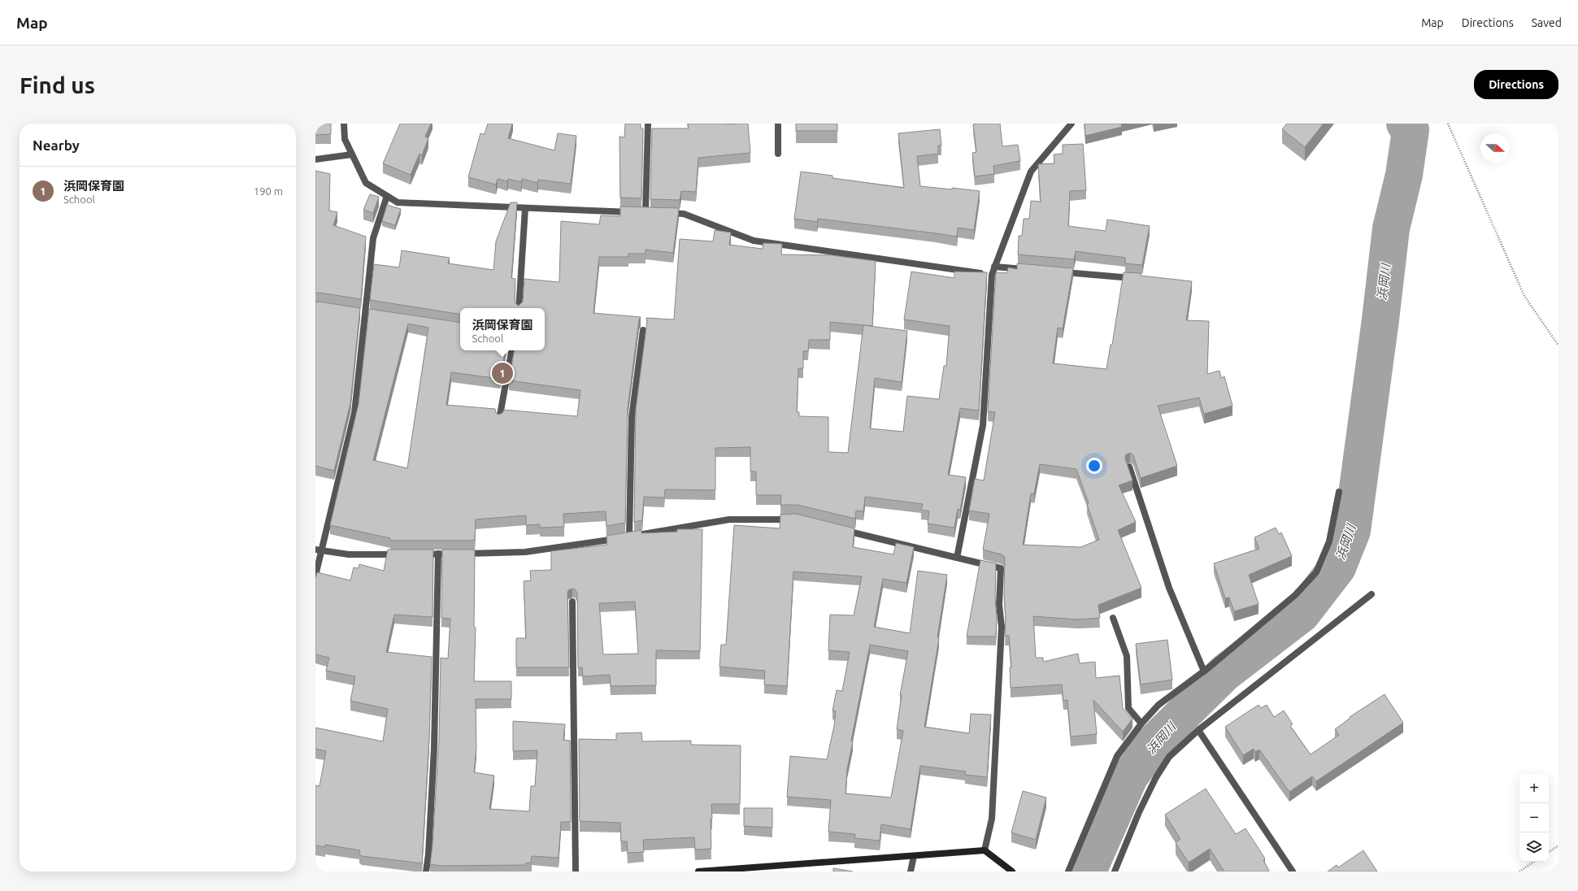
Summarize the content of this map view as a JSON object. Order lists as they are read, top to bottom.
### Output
{
  "water": ["浜岡川"],
  "north": "right",
  "page": {
    "header": "Map",
    "nav": ["Map", "Directions", "Saved"],
    "buttons": "Directions",
    "title": "Find us",
    "heading": "Nearby",
    "list": [
      {
        "mark": "1",
        "name": "浜岡保育園",
        "note": "School",
        "value": "190 m"
      }
    ],
    "popup": ["浜岡保育園", "School"],
    "pins": "1",
    "map_buttons": ["+", "−"]
  }
}
